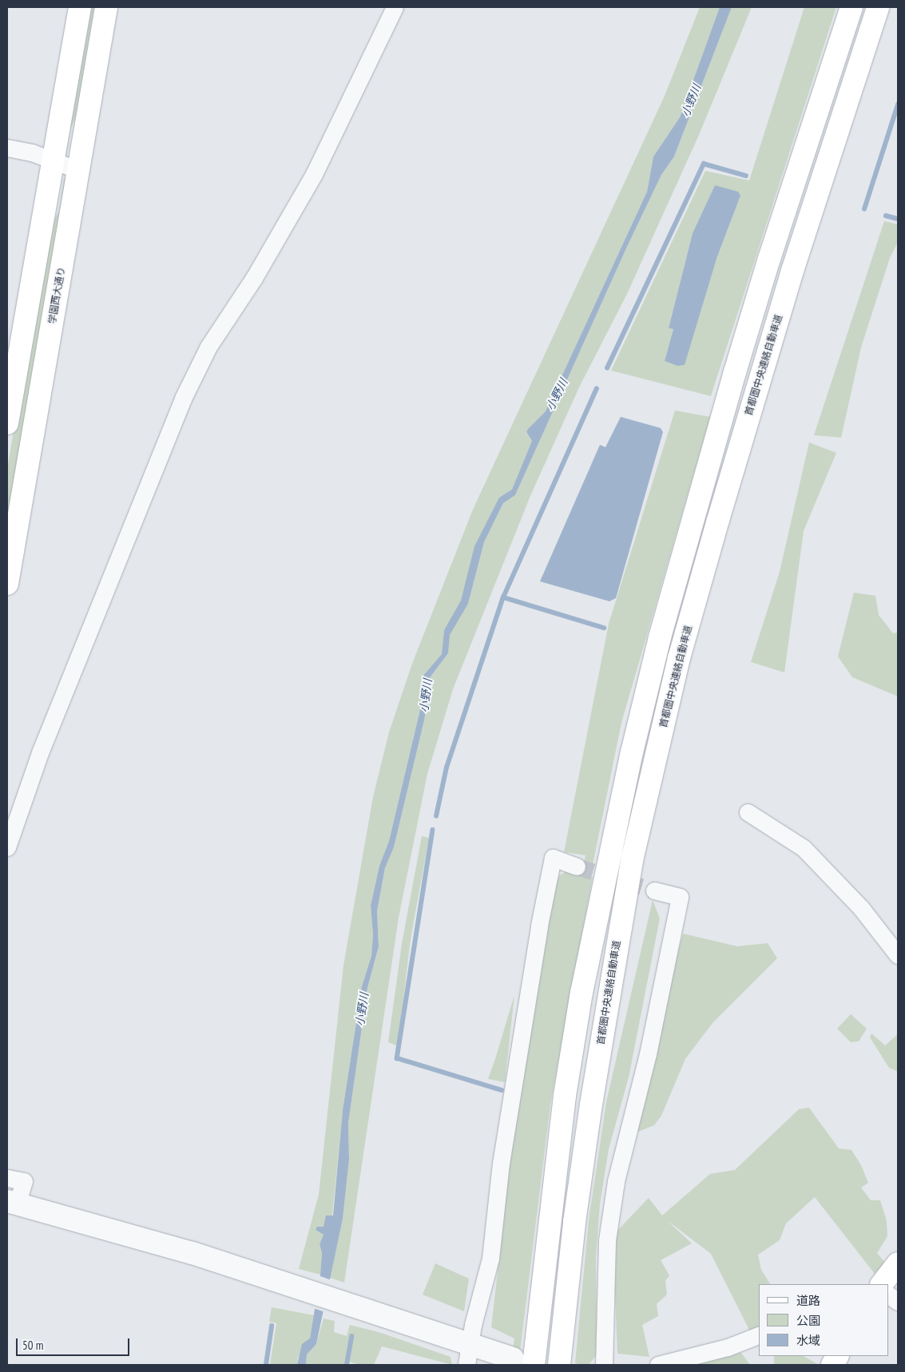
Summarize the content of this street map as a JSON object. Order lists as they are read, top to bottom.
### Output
{
  "streets": {
    "main road": ["学園西大通り", "首都圏中央連絡自動車道"]
  },
  "water": ["小野川"],
  "legend": ["道路", "公園", "水域"],
  "scale_bar": "50 m"
}
